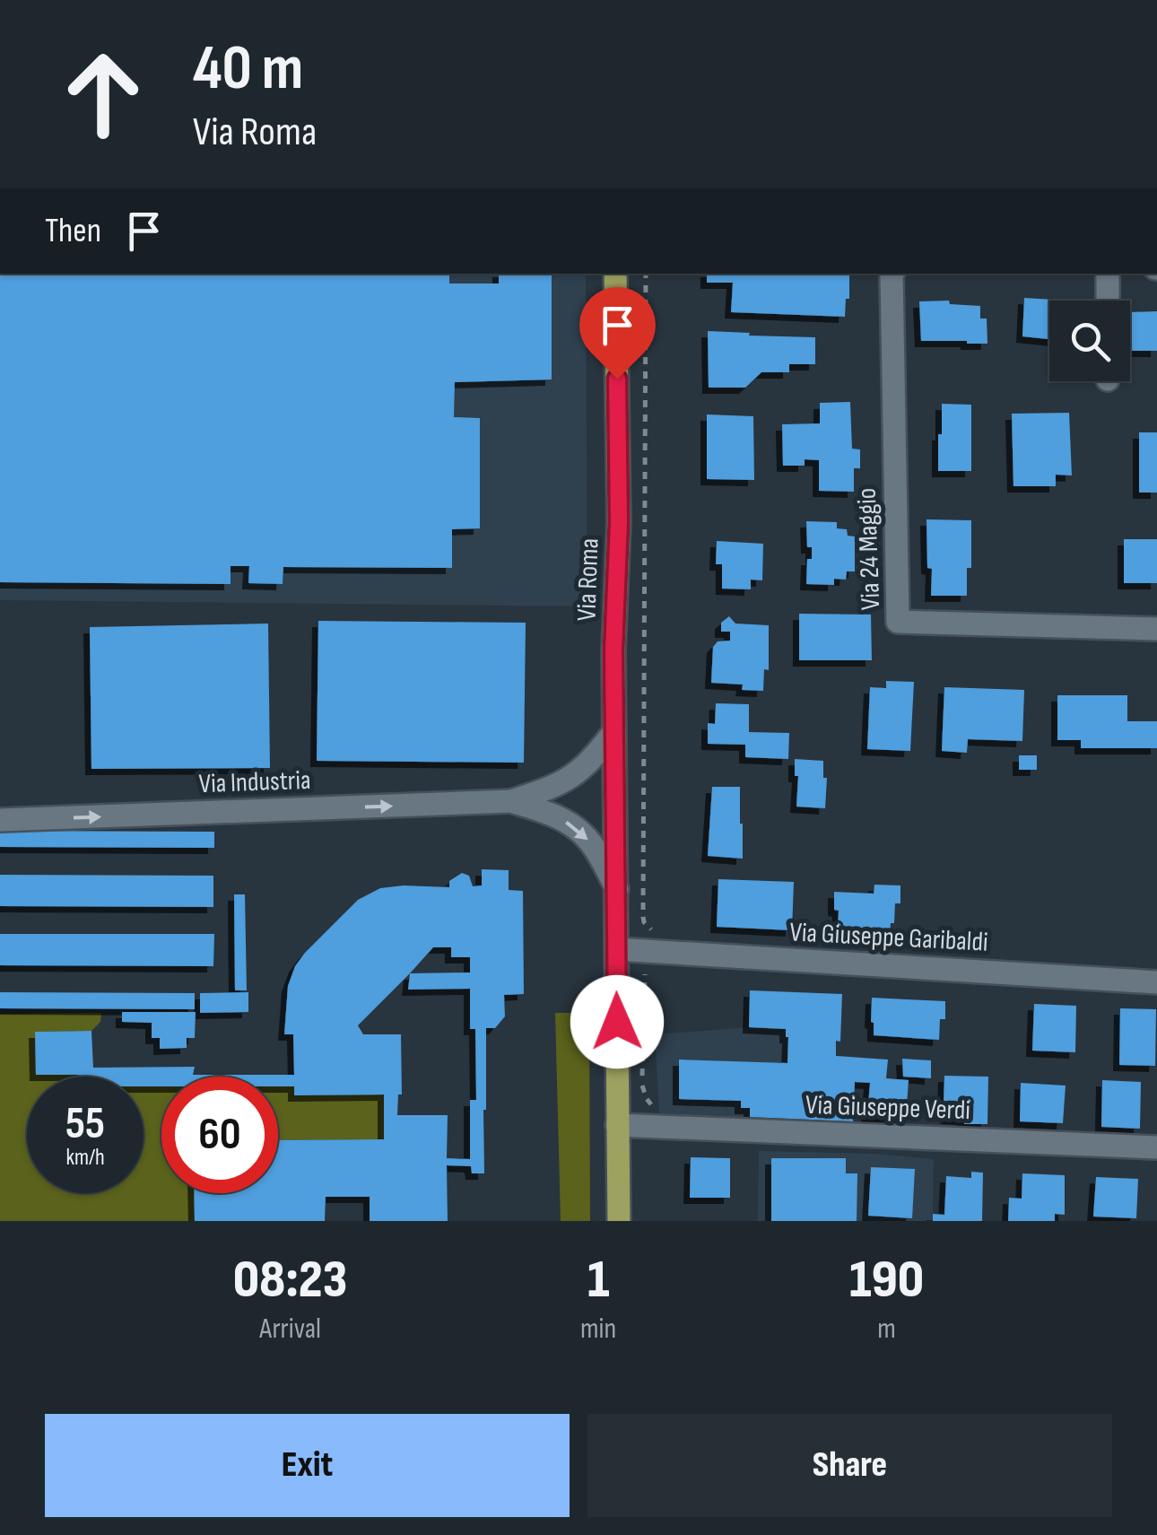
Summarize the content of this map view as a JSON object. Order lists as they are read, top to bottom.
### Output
{
  "streets": {
    "main road": ["Via Roma"],
    "street": [
      "Via 24 Maggio",
      "Via Industria",
      "Via Giuseppe Garibaldi",
      "Via Giuseppe Verdi"
    ]
  },
  "crossings": [
    ["Via Roma", "Via Industria"],
    ["Via Roma", "Via Giuseppe Garibaldi"],
    ["Via Roma", "Via Giuseppe Verdi"]
  ],
  "one_way": ["Via Industria"],
  "page": {
    "turn": ["40 m", "Via Roma"],
    "then": "Then",
    "speed": "55 km/h",
    "limit": "60",
    "eta": [
      "08:23",
      "Arrival",
      "1",
      "min",
      "190",
      "m"
    ],
    "buttons": ["Exit", "Share"]
  }
}
